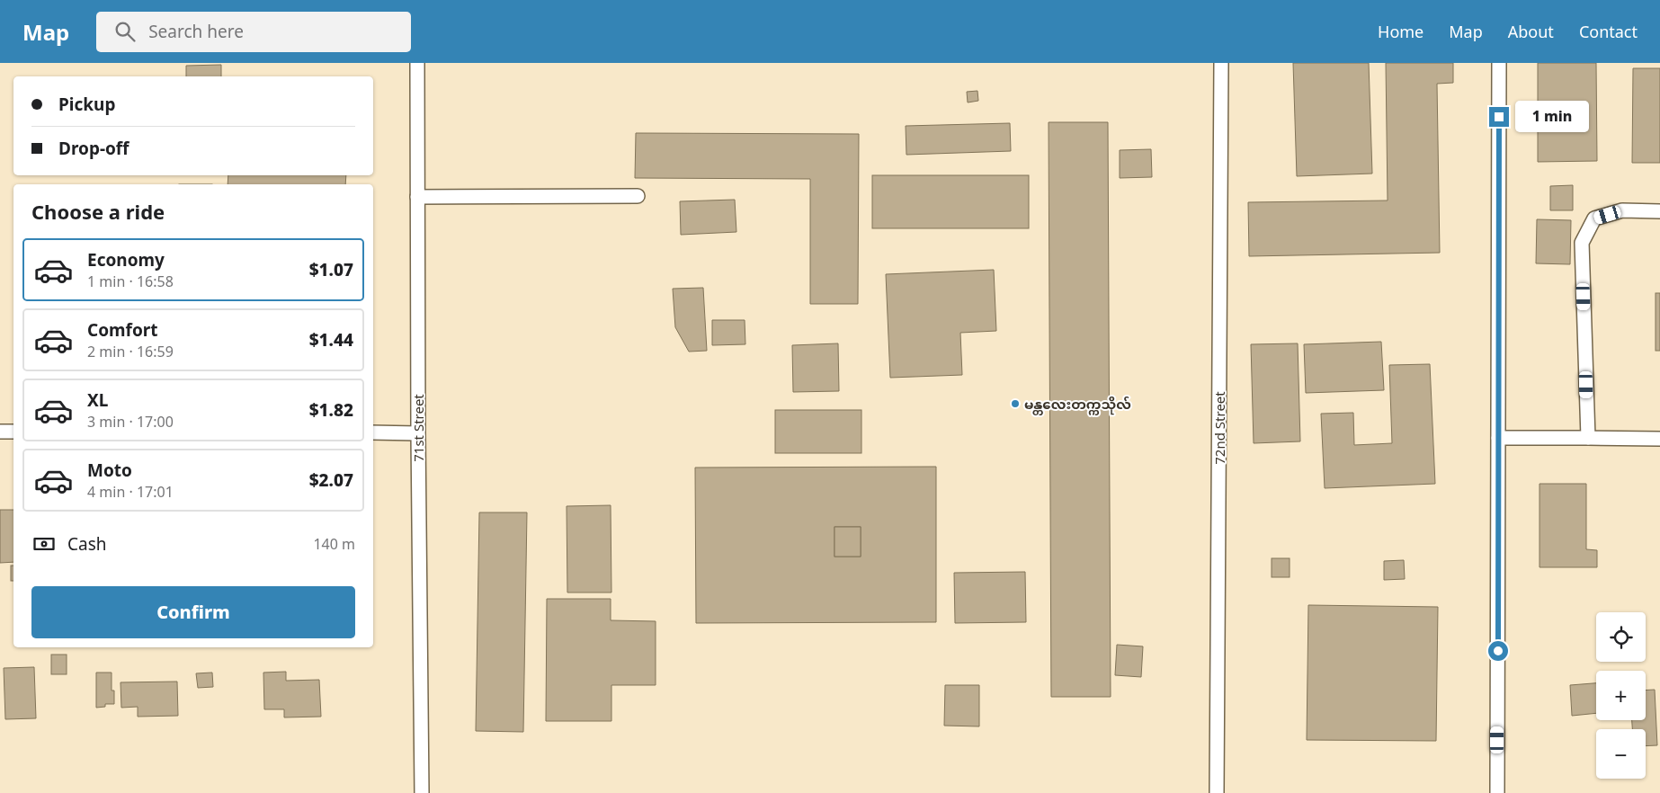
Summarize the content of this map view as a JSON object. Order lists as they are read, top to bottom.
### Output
{
  "streets": {
    "lane": ["71st Street", "72nd Street"]
  },
  "places": ["မန္တလေးတက္ကသိုလ်"],
  "page": {
    "header": "Map",
    "search": "Search here",
    "nav": [
      "Home",
      "Map",
      "About",
      "Contact"
    ],
    "banner": ["Pickup", "Drop-off"],
    "bubble": "1 min",
    "heading": "Choose a ride",
    "list": [
      {
        "name": "Economy",
        "note": "1 min · 16:58",
        "value": "$1.07"
      },
      {
        "name": "Comfort",
        "note": "2 min · 16:59",
        "value": "$1.44"
      },
      {
        "name": "XL",
        "note": "3 min · 17:00",
        "value": "$1.82"
      },
      {
        "name": "Moto",
        "note": "4 min · 17:01",
        "value": "$2.07"
      }
    ],
    "pay": ["Cash", "140 m"],
    "buttons": "Confirm",
    "map_buttons": ["+", "−"]
  }
}
